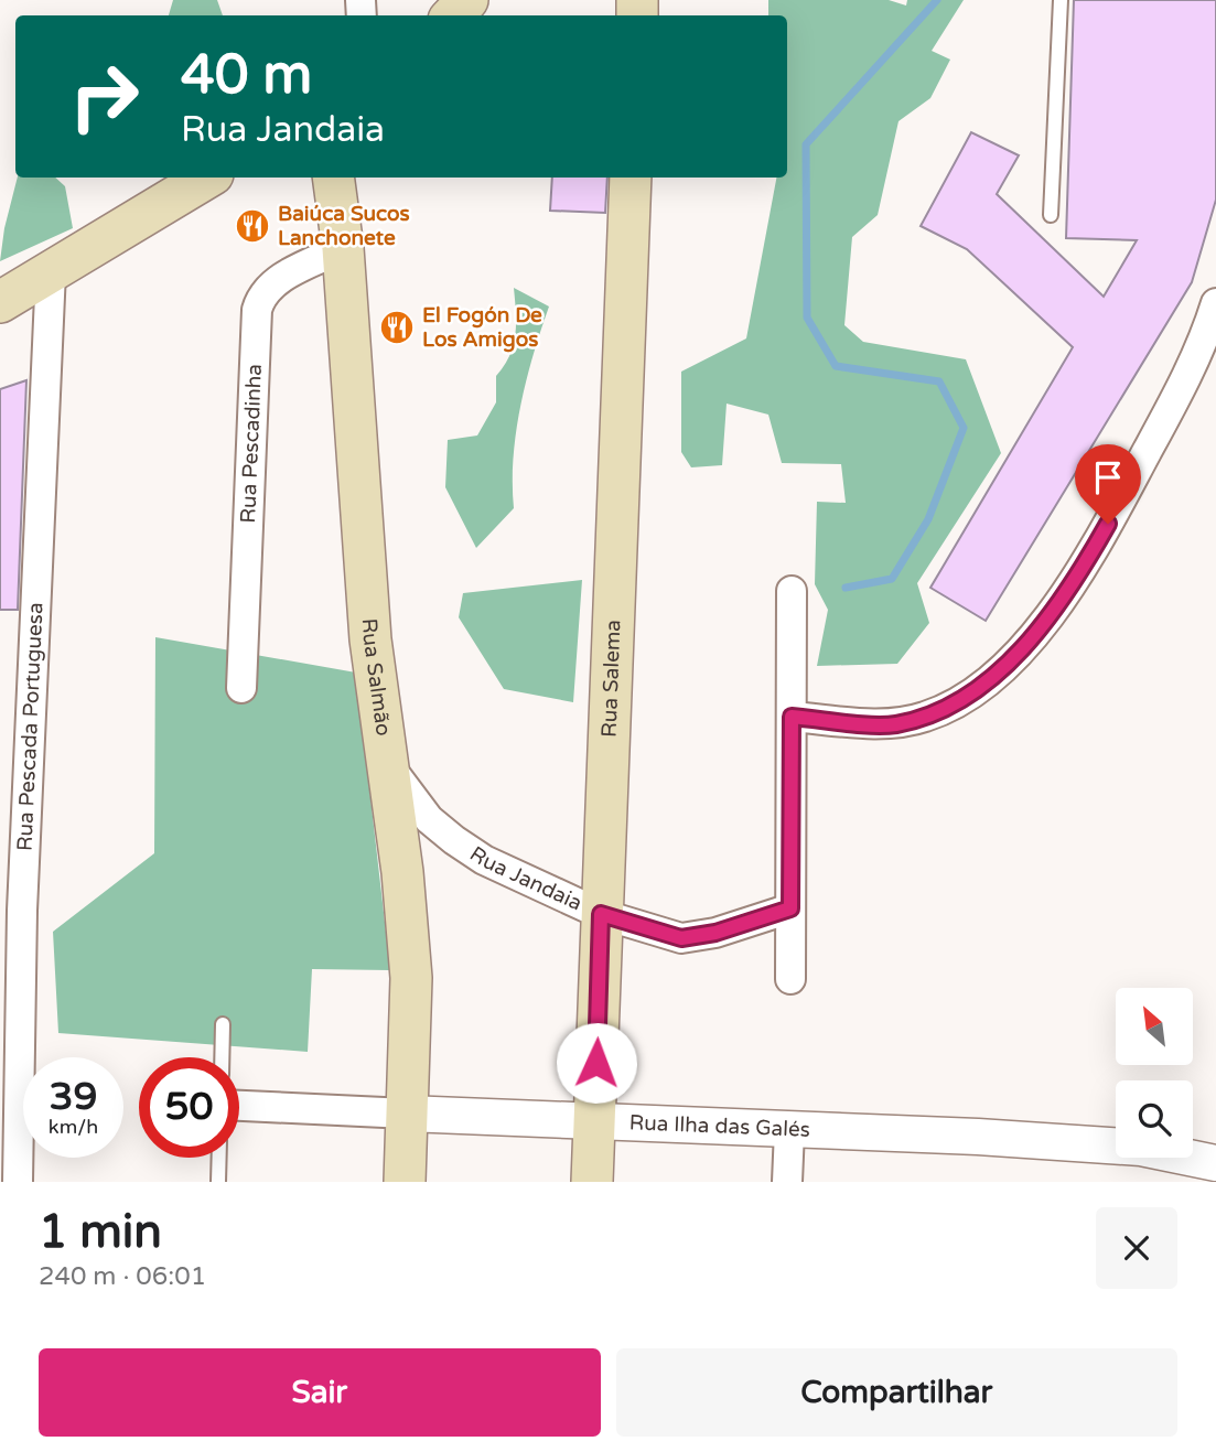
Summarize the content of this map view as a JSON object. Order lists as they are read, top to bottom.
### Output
{
  "streets": {
    "main road": ["Rua Salmão", "Rua Salema"],
    "street": [
      "Rua Pescadinha",
      "Rua Pescada Portuguesa",
      "Rua Jandaia",
      "Rua Ilha das Galés"
    ]
  },
  "crossings": [
    ["Rua Pescadinha", "Rua Salmão"],
    ["Rua Salmão", "Rua Jandaia"],
    ["Rua Salmão", "Rua Ilha das Galés"],
    ["Rua Salema", "Rua Jandaia"],
    ["Rua Salema", "Rua Ilha das Galés"]
  ],
  "places": {
    "restaurant": ["Baiúca Sucos Lanchonete", "El Fogón De Los Amigos"]
  },
  "north": "top left",
  "page": {
    "turn": ["40 m", "Rua Jandaia"],
    "speed": "39 km/h",
    "limit": "50",
    "heading": ["1 min", "240 m · 06:01"],
    "buttons": ["Sair", "Compartilhar"]
  }
}
